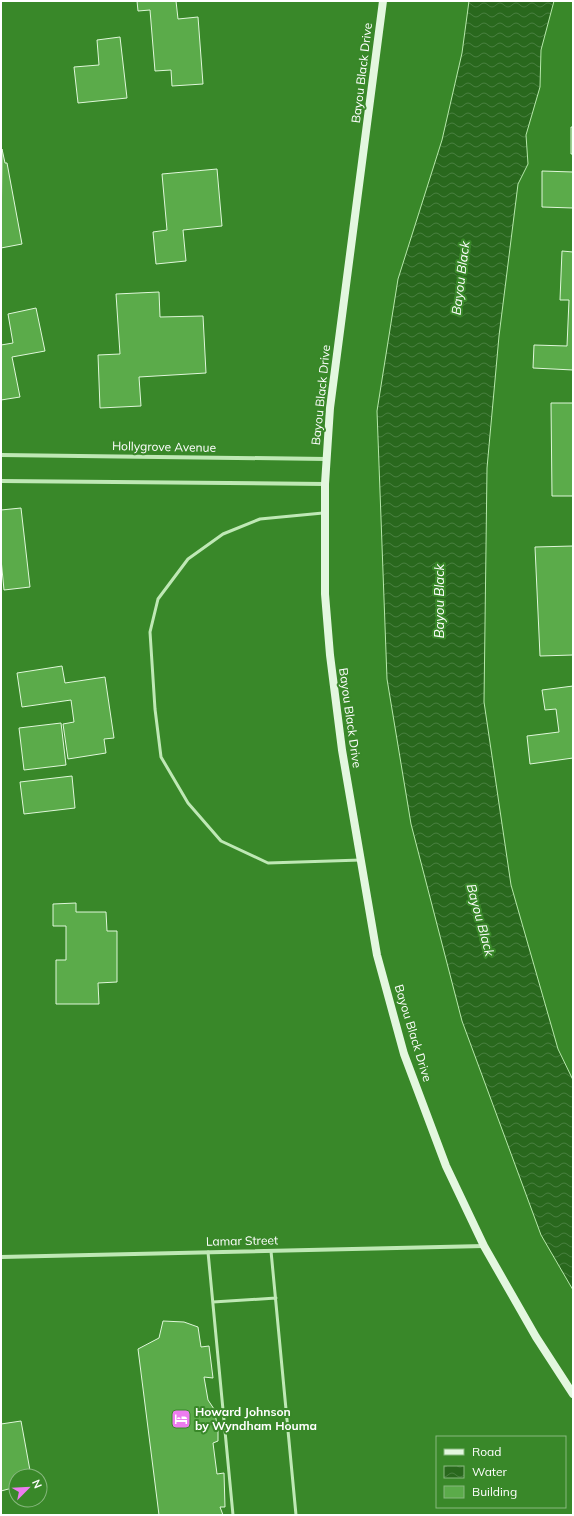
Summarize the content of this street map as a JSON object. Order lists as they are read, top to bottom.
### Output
{
  "streets": {
    "main road": ["Bayou Black Drive"],
    "street": ["Hollygrove Avenue", "Lamar Street"]
  },
  "crossings": [
    ["Bayou Black Drive", "Hollygrove Avenue"],
    ["Bayou Black Drive", "Lamar Street"]
  ],
  "water": ["Bayou Black"],
  "places": {
    "hotel": ["Howard Johnson by Wyndham Houma"]
  },
  "legend": ["Road", "Water", "Building"],
  "north": "top right"
}
